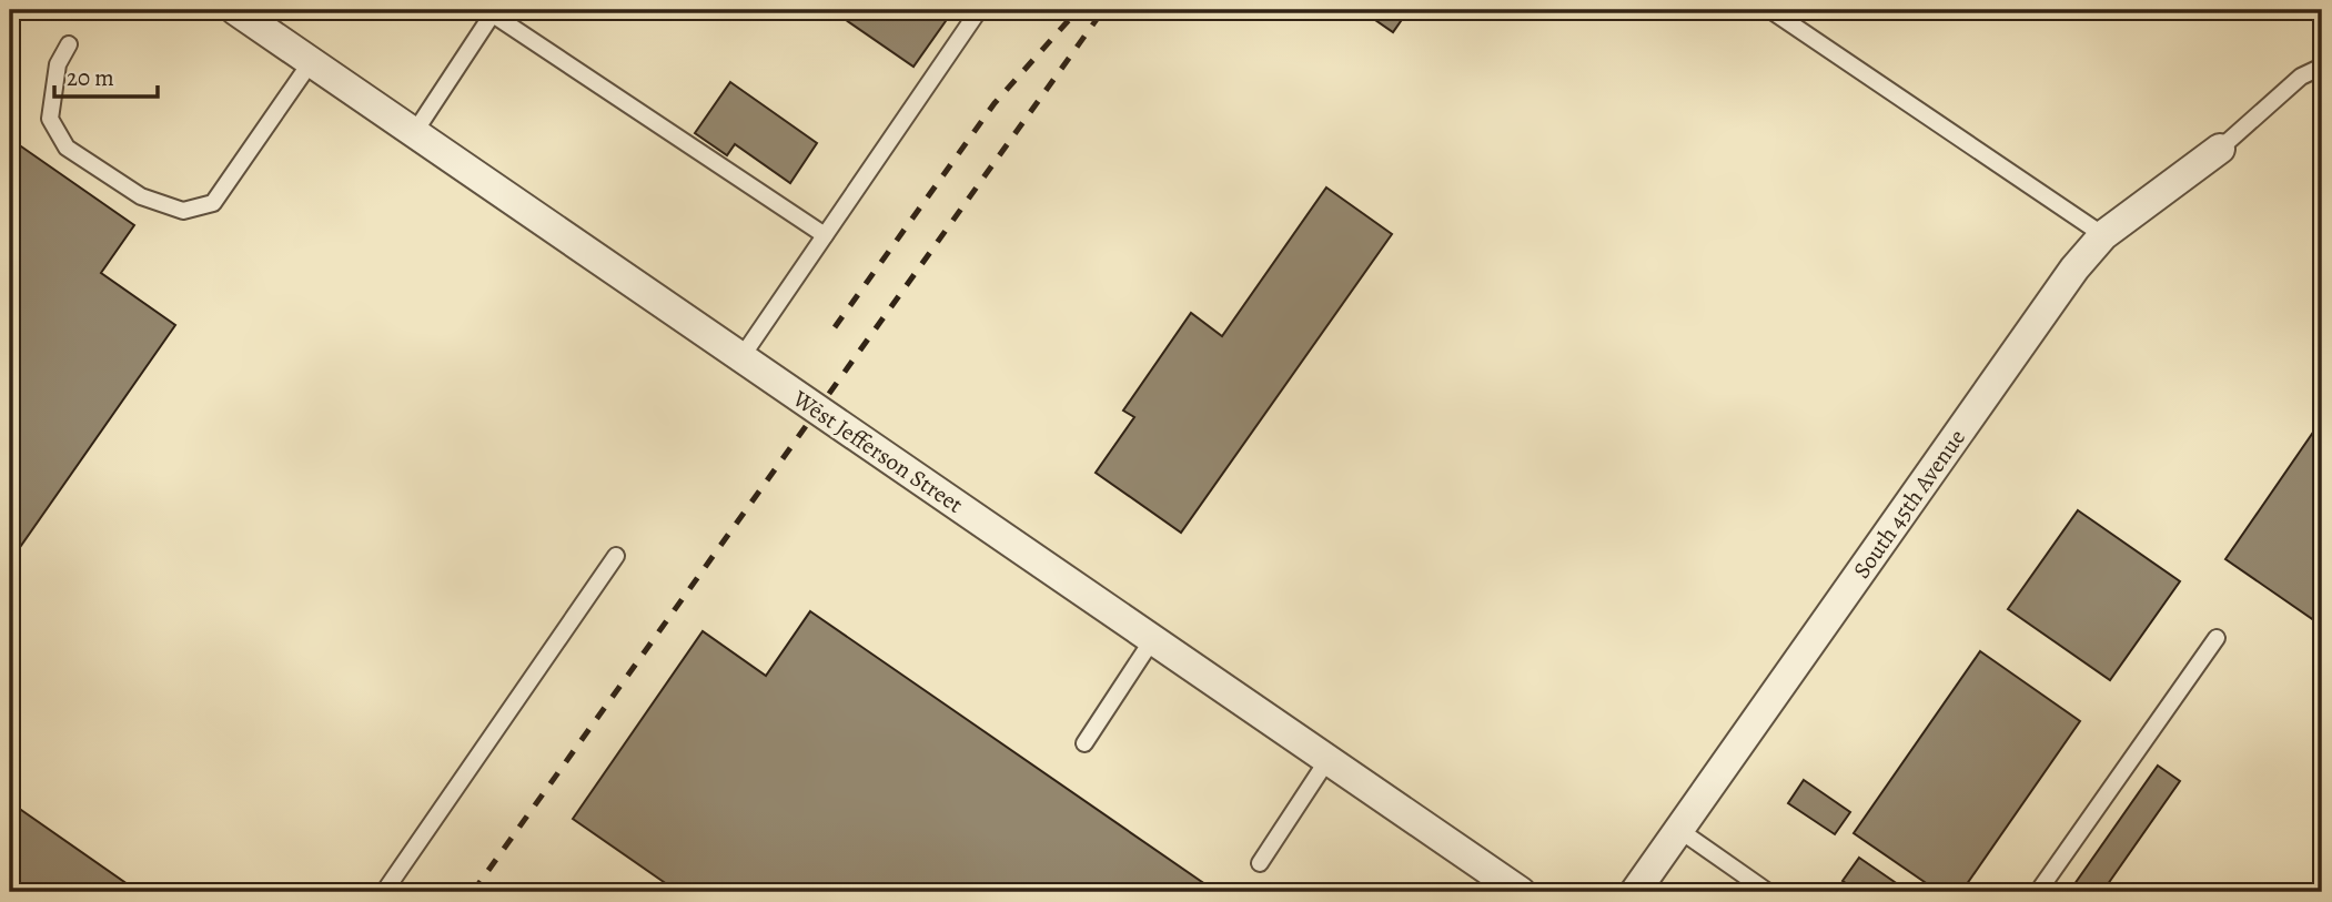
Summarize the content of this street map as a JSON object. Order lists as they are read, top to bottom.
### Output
{
  "streets": {
    "street": ["West Jefferson Street", "South 45th Avenue"]
  },
  "scale_bar": "20 m"
}
